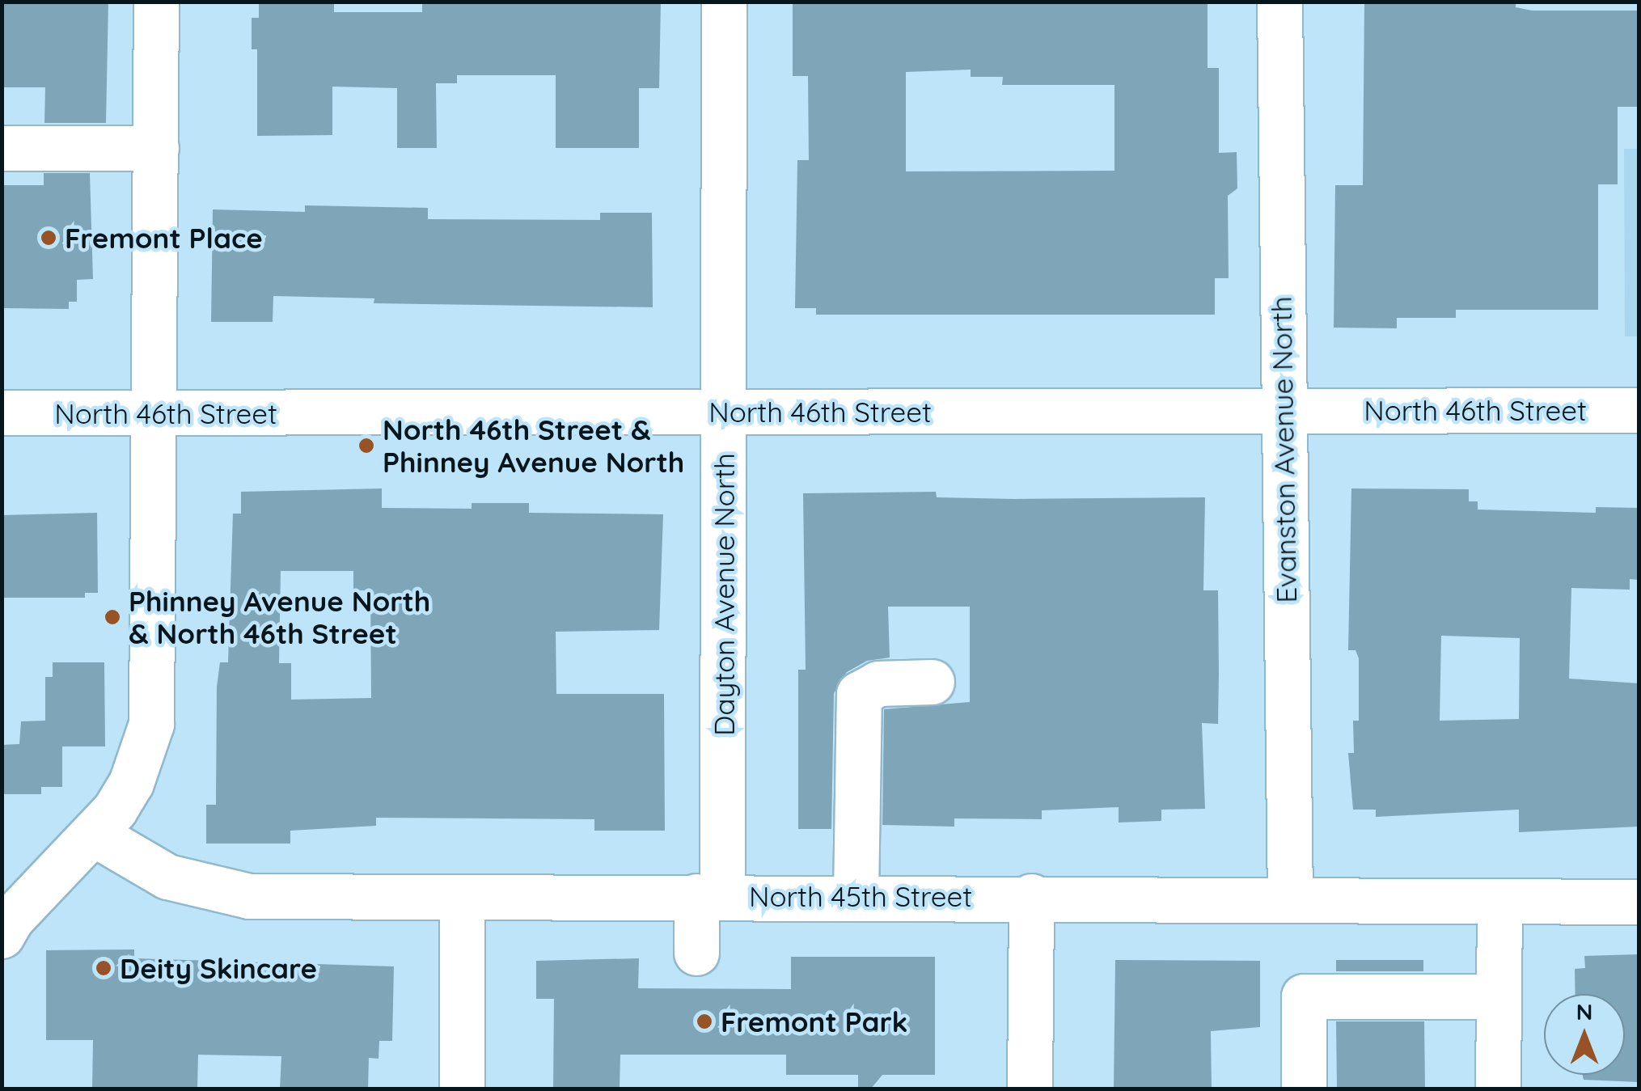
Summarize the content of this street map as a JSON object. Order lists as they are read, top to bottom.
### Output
{
  "streets": {
    "street": [
      "North 46th Street",
      "Evanston Avenue North",
      "Dayton Avenue North",
      "North 45th Street"
    ]
  },
  "crossings": [
    ["North 46th Street", "Evanston Avenue North"],
    ["North 46th Street", "Dayton Avenue North"],
    ["Evanston Avenue North", "North 45th Street"],
    ["Dayton Avenue North", "North 45th Street"]
  ],
  "places": [
    "Fremont Place",
    "North 46th Street & Phinney Avenue North",
    "Phinney Avenue North & North 46th Street",
    "Deity Skincare",
    "Fremont Park"
  ],
  "north": "top"
}
